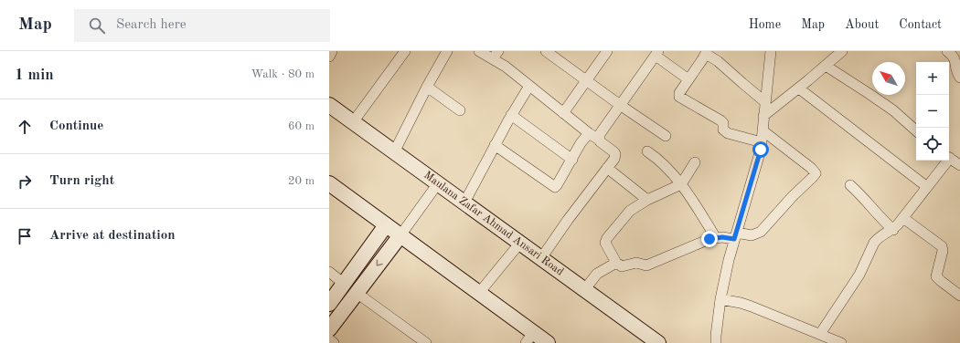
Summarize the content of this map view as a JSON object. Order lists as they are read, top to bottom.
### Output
{
  "streets": {
    "street": ["Maulana Zafar Ahmad Ansari Road"]
  },
  "north": "top left",
  "page": {
    "header": "Map",
    "search": "Search here",
    "nav": [
      "Home",
      "Map",
      "About",
      "Contact"
    ],
    "heading": ["1 min", "Walk · 80 m"],
    "map_buttons": ["+", "−"],
    "list": [
      ["Continue", "60 m"],
      ["Turn right", "20 m"],
      "Arrive at destination"
    ]
  }
}
